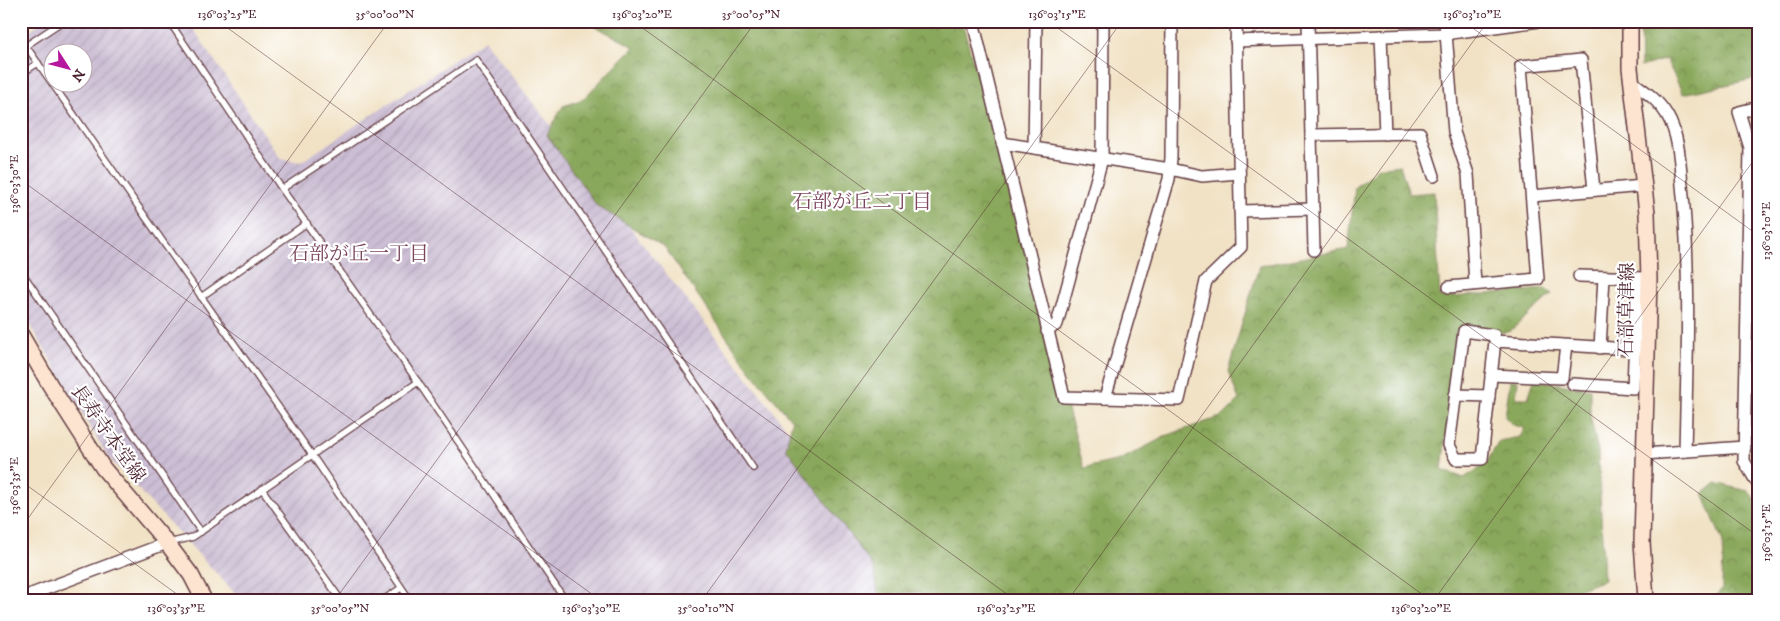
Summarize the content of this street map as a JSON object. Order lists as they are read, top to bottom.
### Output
{
  "streets": {
    "main road": ["石部草津線", "長寿寺本堂線"]
  },
  "districts": ["石部が丘二丁目", "石部が丘一丁目"],
  "north": "bottom right",
  "coordinates": [
    "136°03'25\"E",
    "35°00'00\"N",
    "136°03'20\"E",
    "35°00'05\"N",
    "136°03'15\"E",
    "136°03'10\"E",
    "136°03'30\"E",
    "136°03'35\"E",
    "35°00'10\"N"
  ]
}
